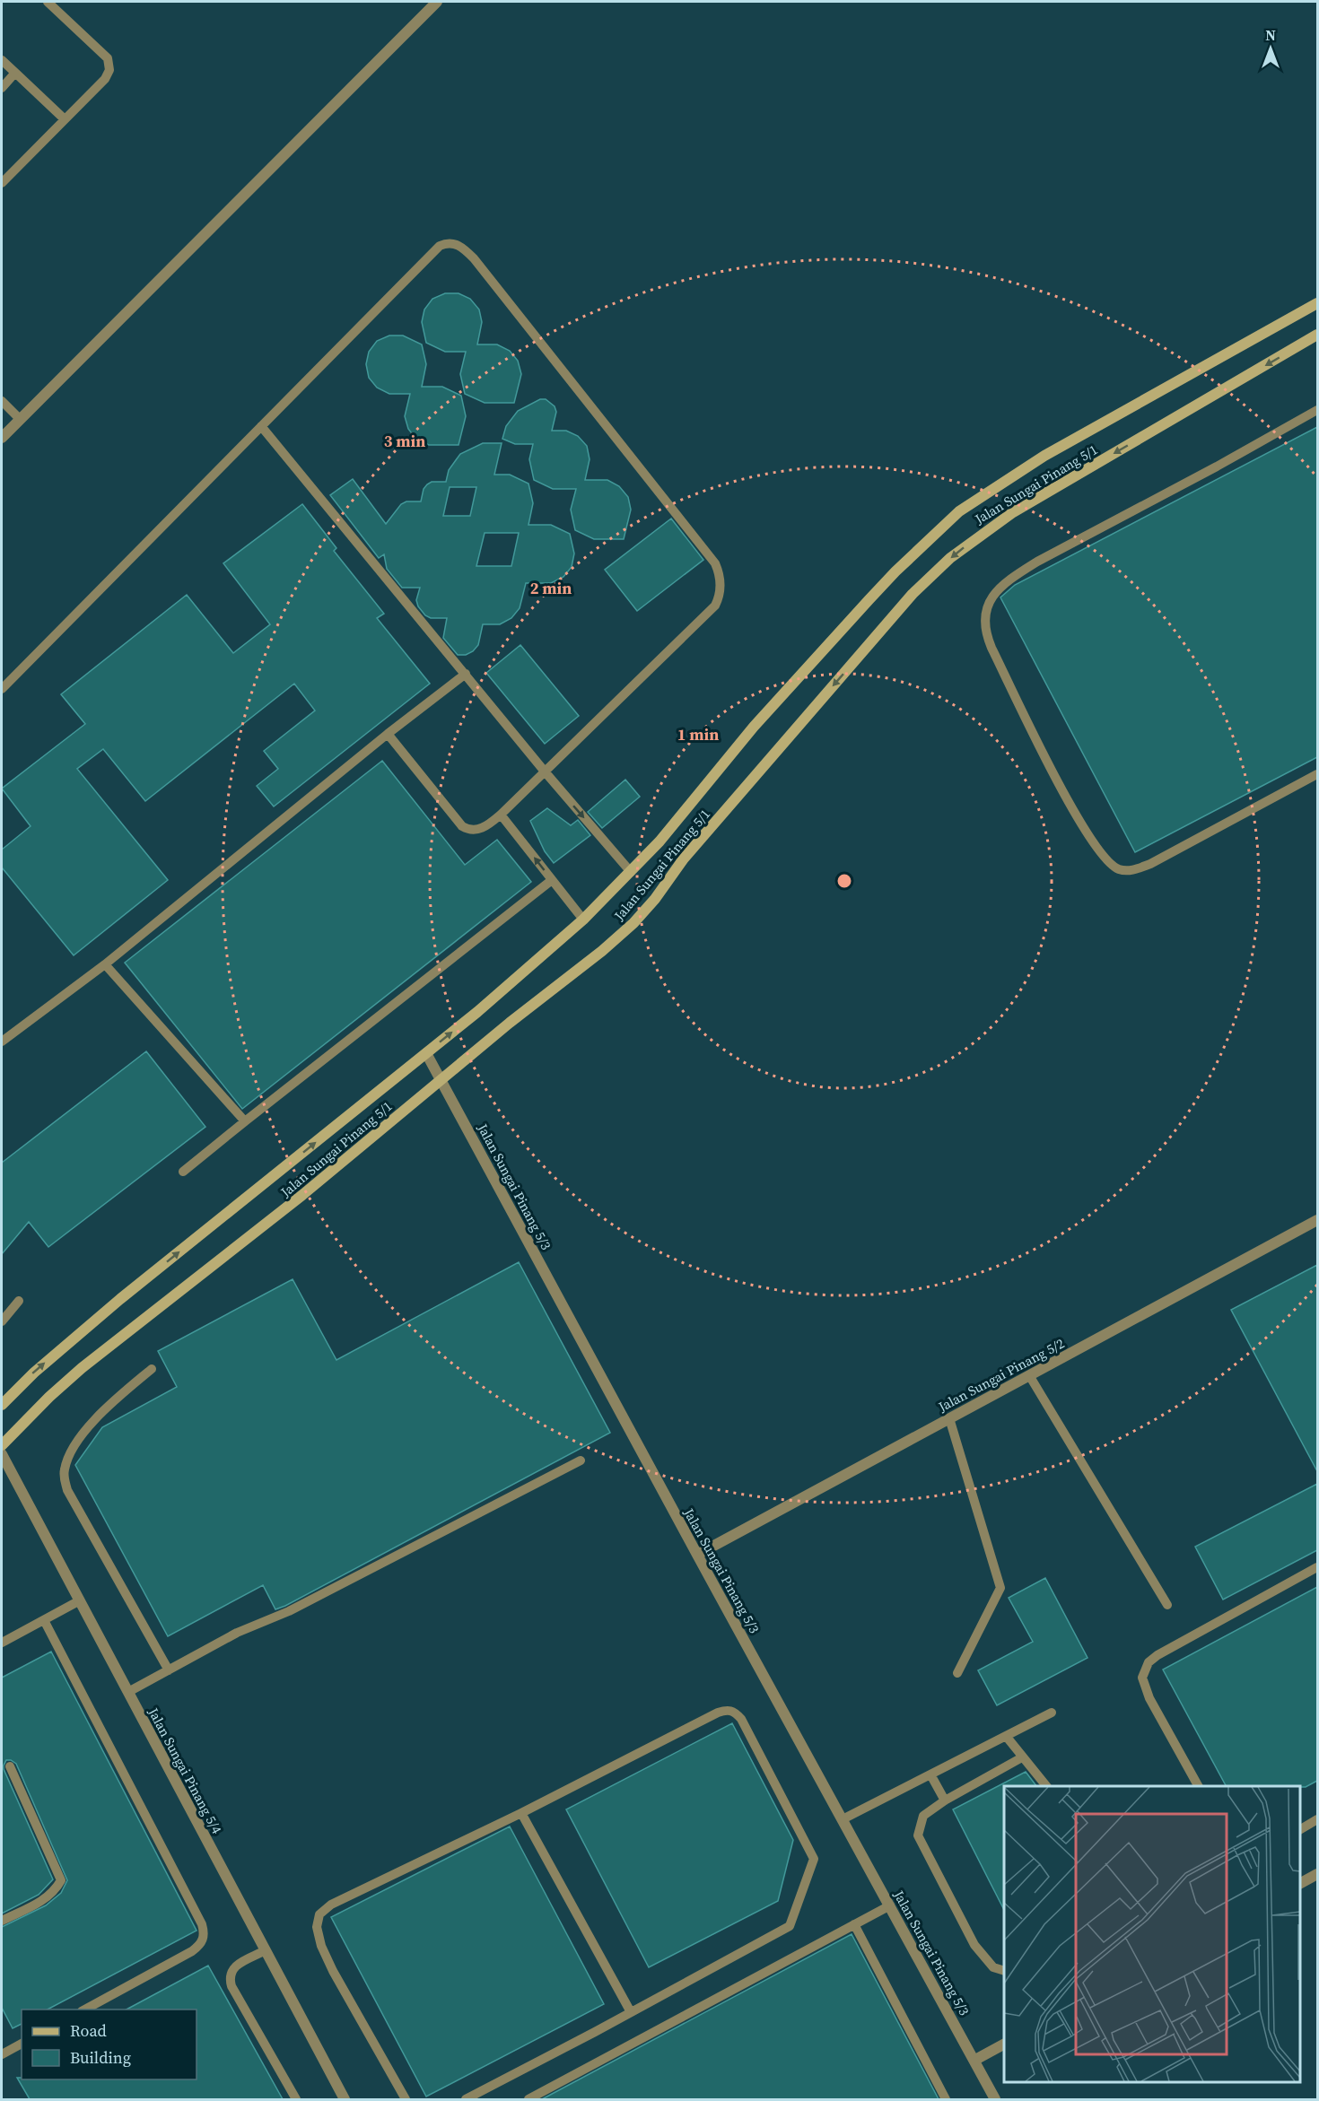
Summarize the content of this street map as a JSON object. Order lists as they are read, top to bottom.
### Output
{
  "streets": {
    "street": [
      "Jalan Sungai Pinang 5/1",
      "Jalan Sungai Pinang 5/3",
      "Jalan Sungai Pinang 5/2",
      "Jalan Sungai Pinang 5/4"
    ]
  },
  "crossings": [
    ["Jalan Sungai Pinang 5/1", "Jalan Sungai Pinang 5/3"],
    ["Jalan Sungai Pinang 5/3", "Jalan Sungai Pinang 5/2"]
  ],
  "legend": ["Road", "Building"],
  "north": "top",
  "rings": ["3 min", "2 min", "1 min"]
}
